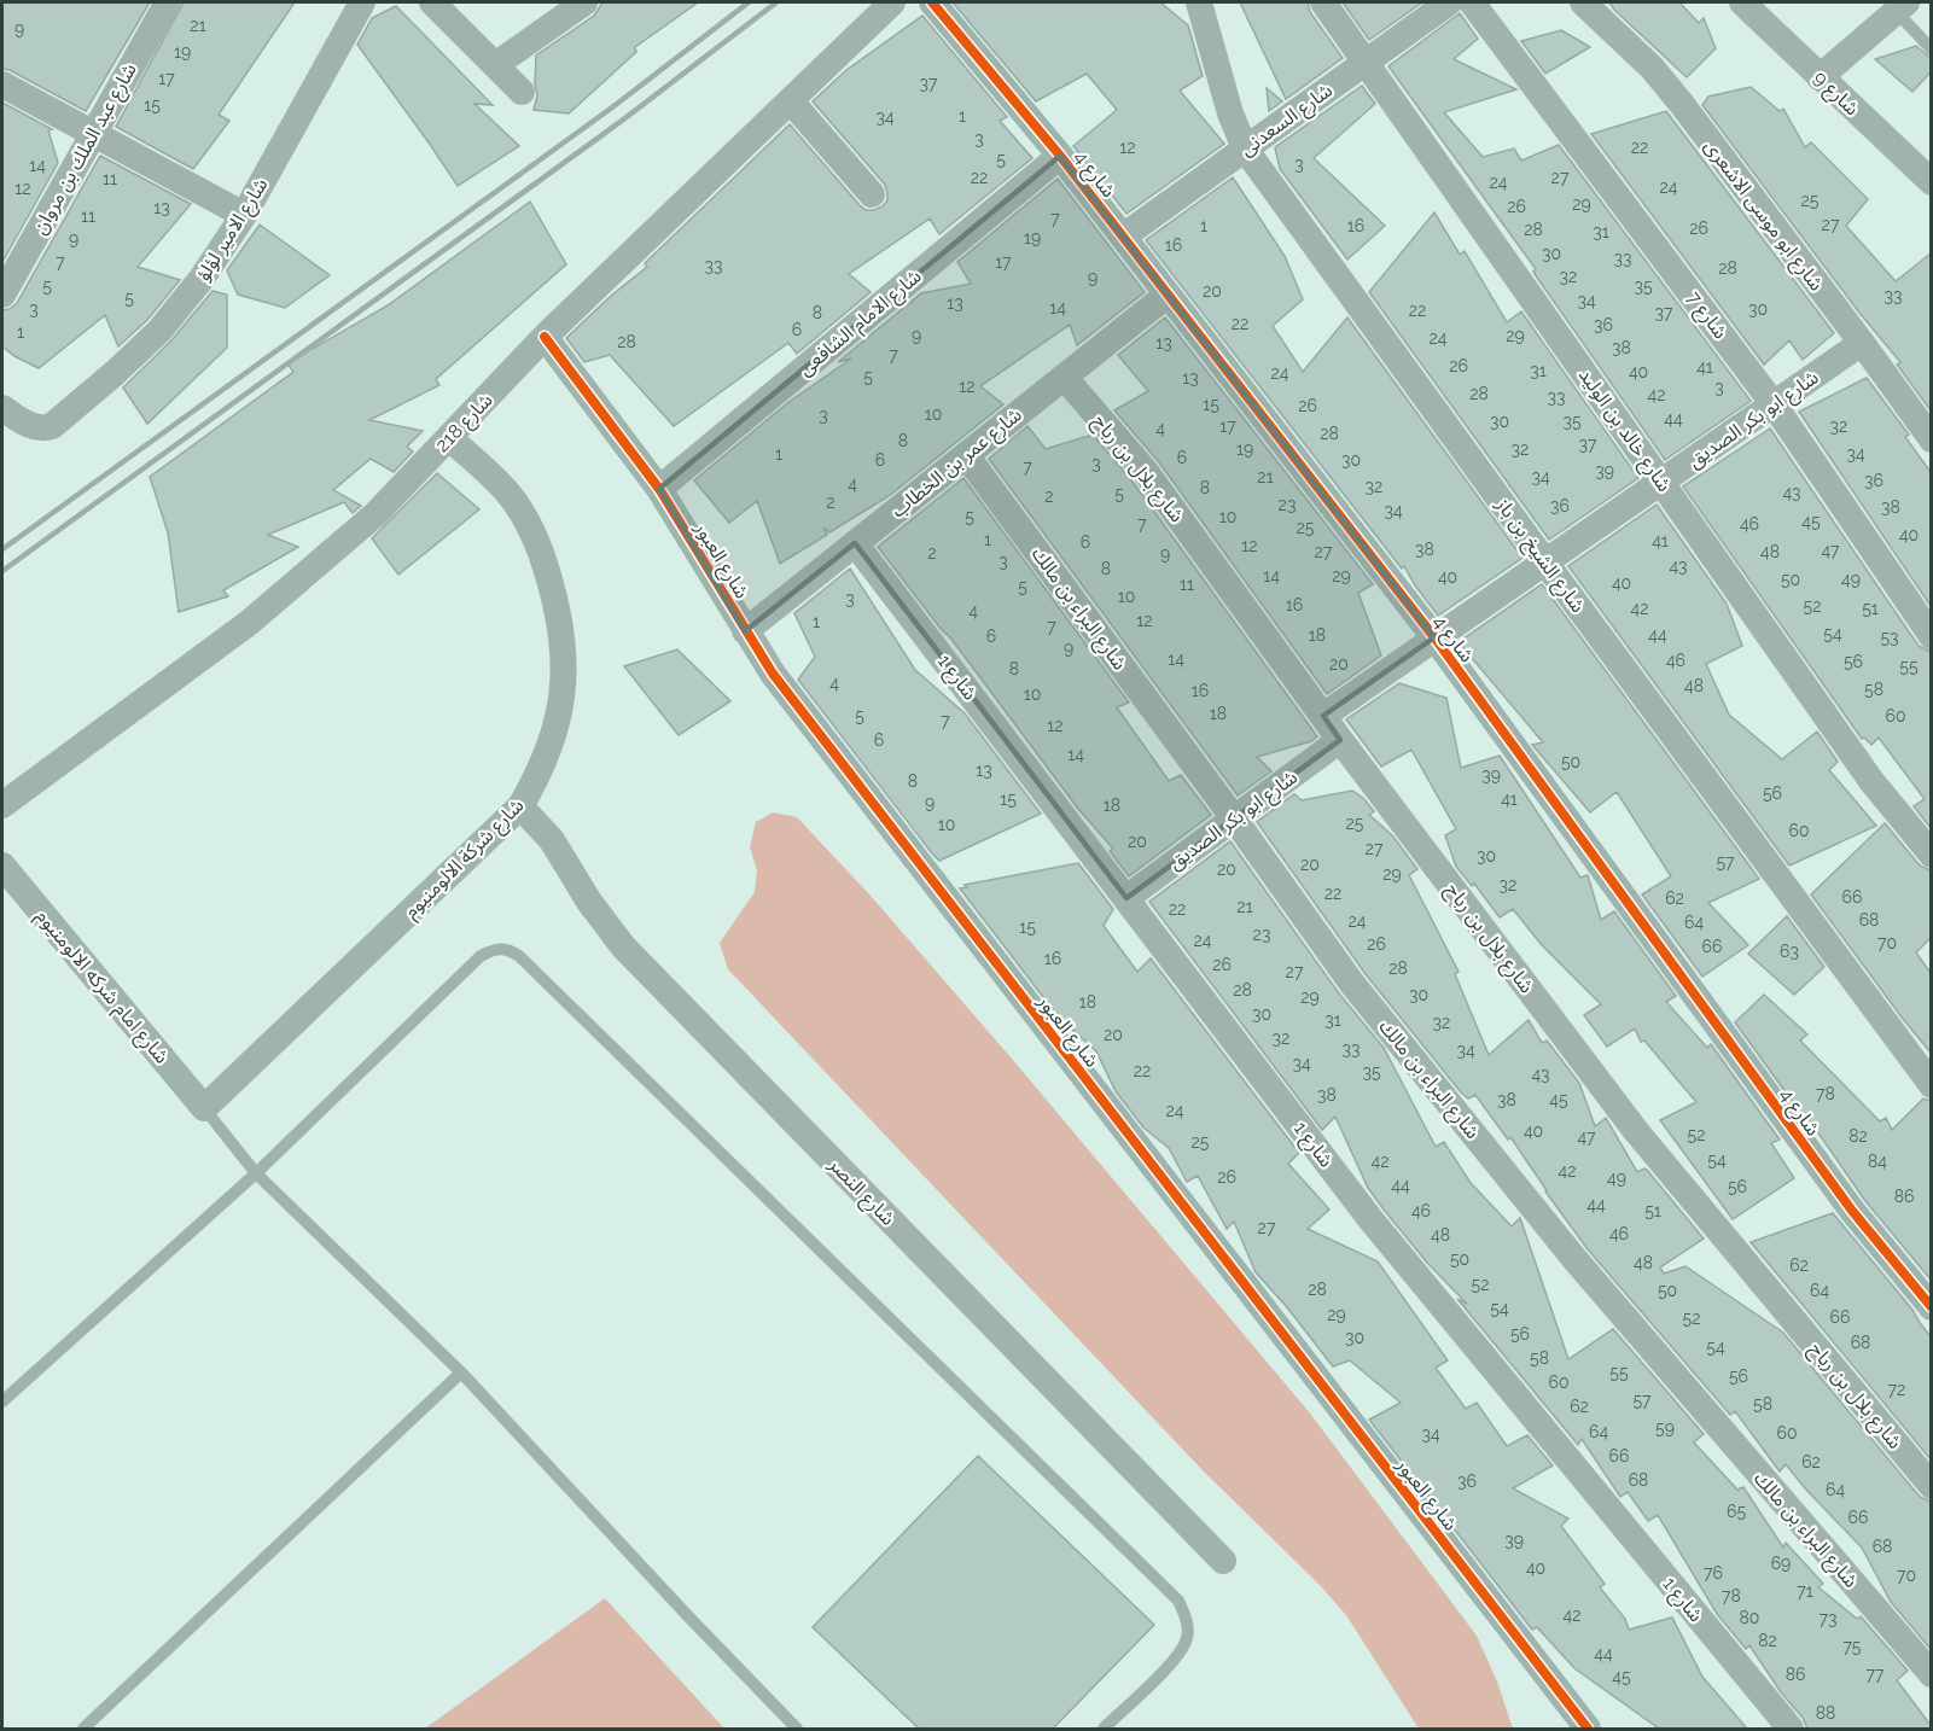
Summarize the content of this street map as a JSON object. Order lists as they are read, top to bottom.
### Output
{
  "streets": {
    "street": [
      "شارع 9",
      "شارع السعدنى",
      "شارع عبد الملك بن مروان",
      "شارع 4",
      "شارع ابو موسى الاشعرى",
      "شارع الامير لؤلؤ",
      "شارع 7",
      "شارع الامام الشافعى",
      "شارع ابو بكر الصديق",
      "شارع 218",
      "شارع خالد بن الوليد",
      "شارع عمر بن الخطاب",
      "شارع بلال بن رباح",
      "شارع الشيخ بن باز",
      "شارع العبور",
      "شارع البراء بن مالك",
      "شارع 1",
      "شارع شركة الالومنيوم",
      "شارع امام شركه الالومنيوم",
      "شارع النصر"
    ]
  },
  "crossings": [
    ["شارع السعدنى", "شارع 4"],
    ["شارع السعدنى", "شارع خالد بن الوليد"],
    ["شارع السعدنى", "شارع الشيخ بن باز"],
    ["شارع 4", "شارع الامام الشافعى"],
    ["شارع 4", "شارع ابو بكر الصديق"],
    ["شارع 4", "شارع عمر بن الخطاب"],
    ["شارع ابو موسى الاشعرى", "شارع ابو بكر الصديق"],
    ["شارع 7", "شارع ابو بكر الصديق"],
    ["شارع الامام الشافعى", "شارع العبور"],
    ["شارع ابو بكر الصديق", "شارع خالد بن الوليد"],
    ["شارع ابو بكر الصديق", "شارع بلال بن رباح"],
    ["شارع ابو بكر الصديق", "شارع الشيخ بن باز"],
    ["شارع ابو بكر الصديق", "شارع البراء بن مالك"],
    ["شارع ابو بكر الصديق", "شارع 1"],
    ["شارع 218", "شارع العبور"],
    ["شارع 218", "شارع شركة الالومنيوم"],
    ["شارع عمر بن الخطاب", "شارع بلال بن رباح"],
    ["شارع عمر بن الخطاب", "شارع العبور"],
    ["شارع عمر بن الخطاب", "شارع البراء بن مالك"],
    ["شارع عمر بن الخطاب", "شارع 1"],
    ["شارع شركة الالومنيوم", "شارع امام شركه الالومنيوم"],
    ["شارع شركة الالومنيوم", "شارع النصر"]
  ],
  "house_numbers": [
    "21",
    "9",
    "19",
    "17",
    "37",
    "15",
    "1",
    "34",
    "3",
    "12",
    "22",
    "5",
    "3",
    "14",
    "22",
    "27",
    "11",
    "24",
    "24",
    "12",
    "25",
    "29",
    "26",
    "13",
    "11",
    "7",
    "27",
    "1",
    "16",
    "26",
    "28",
    "31",
    "19",
    "9",
    "16",
    "30",
    "33",
    "7",
    "17",
    "33",
    "28",
    "32",
    "9",
    "5",
    "35",
    "20",
    "33",
    "5",
    "34",
    "13",
    "14",
    "3",
    "30",
    "22",
    "8",
    "37",
    "22",
    "36",
    "6",
    "1",
    "9",
    "29",
    "24",
    "28",
    "13",
    "38",
    "7",
    "26",
    "41",
    "31",
    "40",
    "24",
    "5",
    "13",
    "12",
    "3",
    "28",
    "42",
    "33",
    "15",
    "26",
    "10",
    "3",
    "44",
    "30",
    "35",
    "17",
    "32",
    "4",
    "28",
    "8",
    "37",
    "19",
    "32",
    "1",
    "34",
    "6",
    "6",
    "30",
    "3",
    "7",
    "39",
    "21",
    "34",
    "36",
    "4",
    "32",
    "8",
    "43",
    "5",
    "2",
    "2",
    "23",
    "36",
    "38",
    "34",
    "5",
    "10",
    "45",
    "7",
    "46",
    "25",
    "40",
    "1",
    "41",
    "6",
    "12",
    "38",
    "47",
    "27",
    "48",
    "2",
    "9",
    "3",
    "43",
    "8",
    "14",
    "29",
    "40",
    "50",
    "49",
    "40",
    "11",
    "5",
    "10",
    "3",
    "16",
    "52",
    "42",
    "51",
    "4",
    "12",
    "1",
    "7",
    "54",
    "18",
    "44",
    "6",
    "53",
    "9",
    "14",
    "46",
    "56",
    "20",
    "55",
    "8",
    "4",
    "48",
    "58",
    "16",
    "10",
    "18",
    "5",
    "60",
    "7",
    "12",
    "6",
    "14",
    "50",
    "13",
    "39",
    "8",
    "56",
    "15",
    "41",
    "9",
    "18",
    "25",
    "10",
    "60",
    "20",
    "27",
    "30",
    "57",
    "20",
    "20",
    "29",
    "32",
    "22",
    "66",
    "62",
    "21",
    "22",
    "68",
    "24",
    "64",
    "15",
    "23",
    "24",
    "70",
    "26",
    "66",
    "63",
    "16",
    "26",
    "28",
    "27",
    "28",
    "30",
    "29",
    "18",
    "30",
    "31",
    "32",
    "20",
    "32",
    "33",
    "34",
    "34",
    "22",
    "35",
    "43",
    "78",
    "38",
    "38",
    "45",
    "24",
    "40",
    "52",
    "82",
    "47",
    "25",
    "54",
    "42",
    "84",
    "42",
    "26",
    "49",
    "44",
    "56",
    "86",
    "44",
    "46",
    "51",
    "27",
    "46",
    "48",
    "50",
    "48",
    "62",
    "52",
    "28",
    "50",
    "64",
    "54",
    "29",
    "66",
    "52",
    "56",
    "30",
    "68",
    "54",
    "58",
    "55",
    "56",
    "60",
    "72",
    "57",
    "58",
    "62",
    "59",
    "64",
    "60",
    "34",
    "66",
    "62",
    "68",
    "36",
    "64",
    "65",
    "66",
    "39",
    "68",
    "69",
    "40",
    "76",
    "70",
    "71",
    "78",
    "42",
    "80",
    "73",
    "82",
    "75",
    "44",
    "86",
    "77",
    "45",
    "88"
  ]
}
